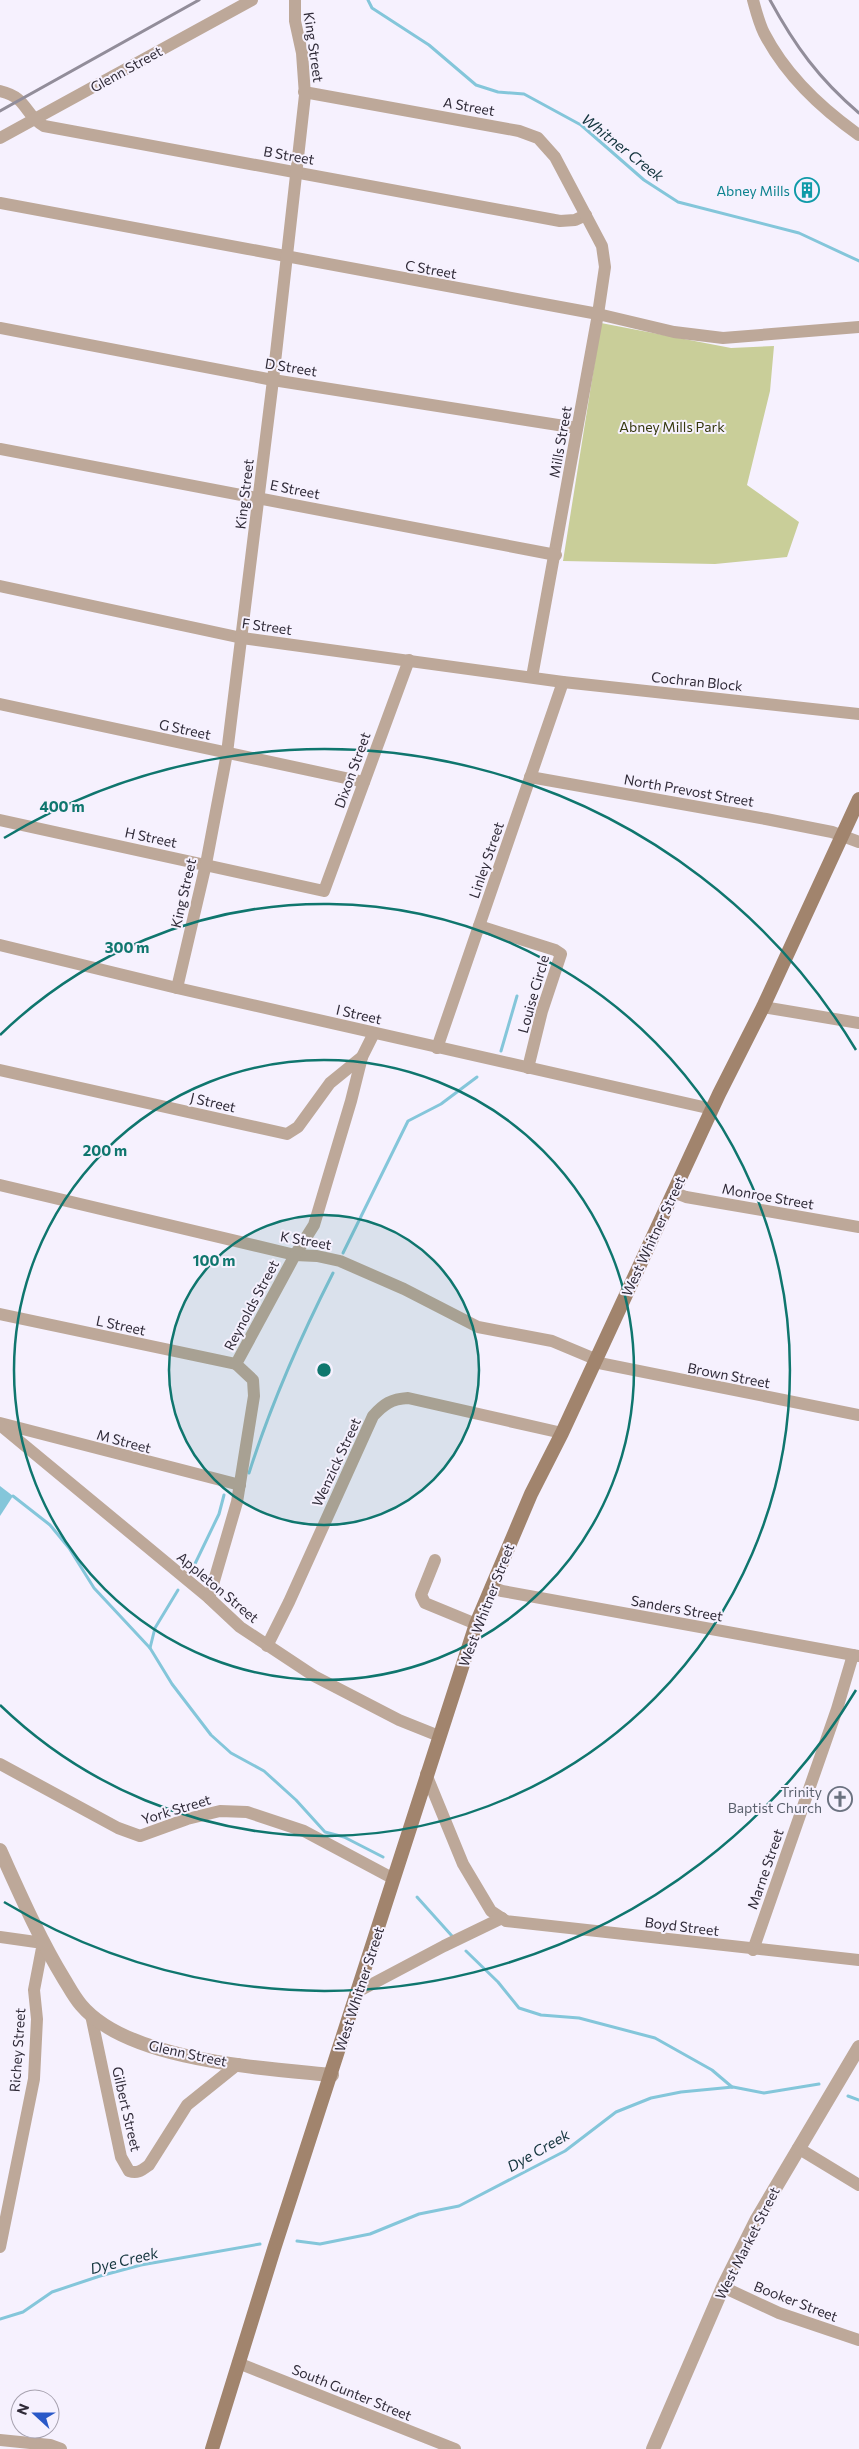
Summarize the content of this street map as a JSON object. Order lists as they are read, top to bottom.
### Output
{
  "streets": {
    "main road": ["West Whitner Street"],
    "street": [
      "King Street",
      "Glenn Street",
      "A Street",
      "B Street",
      "C Street",
      "D Street",
      "Mills Street",
      "E Street",
      "F Street",
      "Cochran Block",
      "G Street",
      "Dixon Street",
      "North Prevost Street",
      "H Street",
      "Linley Street",
      "Louise Circle",
      "I Street",
      "J Street",
      "Monroe Street",
      "K Street",
      "Reynolds Street",
      "L Street",
      "Brown Street",
      "M Street",
      "Wenzick Street",
      "Appleton Street",
      "Sanders Street",
      "York Street",
      "Marne Street",
      "Boyd Street",
      "Richey Street",
      "Gilbert Street",
      "West Market Street",
      "Booker Street",
      "South Gunter Street"
    ]
  },
  "crossings": [
    ["King Street", "A Street"],
    ["King Street", "B Street"],
    ["King Street", "C Street"],
    ["King Street", "D Street"],
    ["King Street", "E Street"],
    ["King Street", "F Street"],
    ["King Street", "G Street"],
    ["King Street", "H Street"],
    ["King Street", "I Street"],
    ["Glenn Street", "B Street"],
    ["Glenn Street", "West Whitner Street"],
    ["Glenn Street", "Richey Street"],
    ["Glenn Street", "Gilbert Street"],
    ["A Street", "B Street"],
    ["A Street", "Mills Street"],
    ["B Street", "Mills Street"],
    ["C Street", "Mills Street"],
    ["D Street", "Mills Street"],
    ["Mills Street", "E Street"],
    ["Mills Street", "F Street"],
    ["Mills Street", "Cochran Block"],
    ["F Street", "Cochran Block"],
    ["F Street", "Dixon Street"],
    ["Cochran Block", "Linley Street"],
    ["G Street", "Dixon Street"],
    ["Dixon Street", "H Street"],
    ["North Prevost Street", "Linley Street"],
    ["North Prevost Street", "West Whitner Street"],
    ["Linley Street", "Louise Circle"],
    ["Linley Street", "I Street"],
    ["Louise Circle", "I Street"],
    ["I Street", "J Street"],
    ["I Street", "West Whitner Street"],
    ["J Street", "Reynolds Street"],
    ["Monroe Street", "West Whitner Street"],
    ["West Whitner Street", "K Street"],
    ["West Whitner Street", "Brown Street"],
    ["West Whitner Street", "Wenzick Street"],
    ["West Whitner Street", "Appleton Street"],
    ["West Whitner Street", "Sanders Street"],
    ["West Whitner Street", "York Street"],
    ["West Whitner Street", "South Gunter Street"],
    ["K Street", "Reynolds Street"],
    ["K Street", "Brown Street"],
    ["Reynolds Street", "L Street"],
    ["Reynolds Street", "M Street"],
    ["Reynolds Street", "Appleton Street"],
    ["M Street", "Appleton Street"],
    ["Wenzick Street", "Appleton Street"],
    ["Sanders Street", "Marne Street"],
    ["Marne Street", "Boyd Street"],
    ["West Market Street", "Booker Street"]
  ],
  "water": ["Whitner Creek", "Dye Creek"],
  "parks": ["Abney Mills Park"],
  "places": {
    "building": ["Abney Mills"],
    "church": ["Trinity Baptist Church"]
  },
  "north": "left",
  "rings": [
    "400 m",
    "300 m",
    "200 m",
    "100 m"
  ]
}
